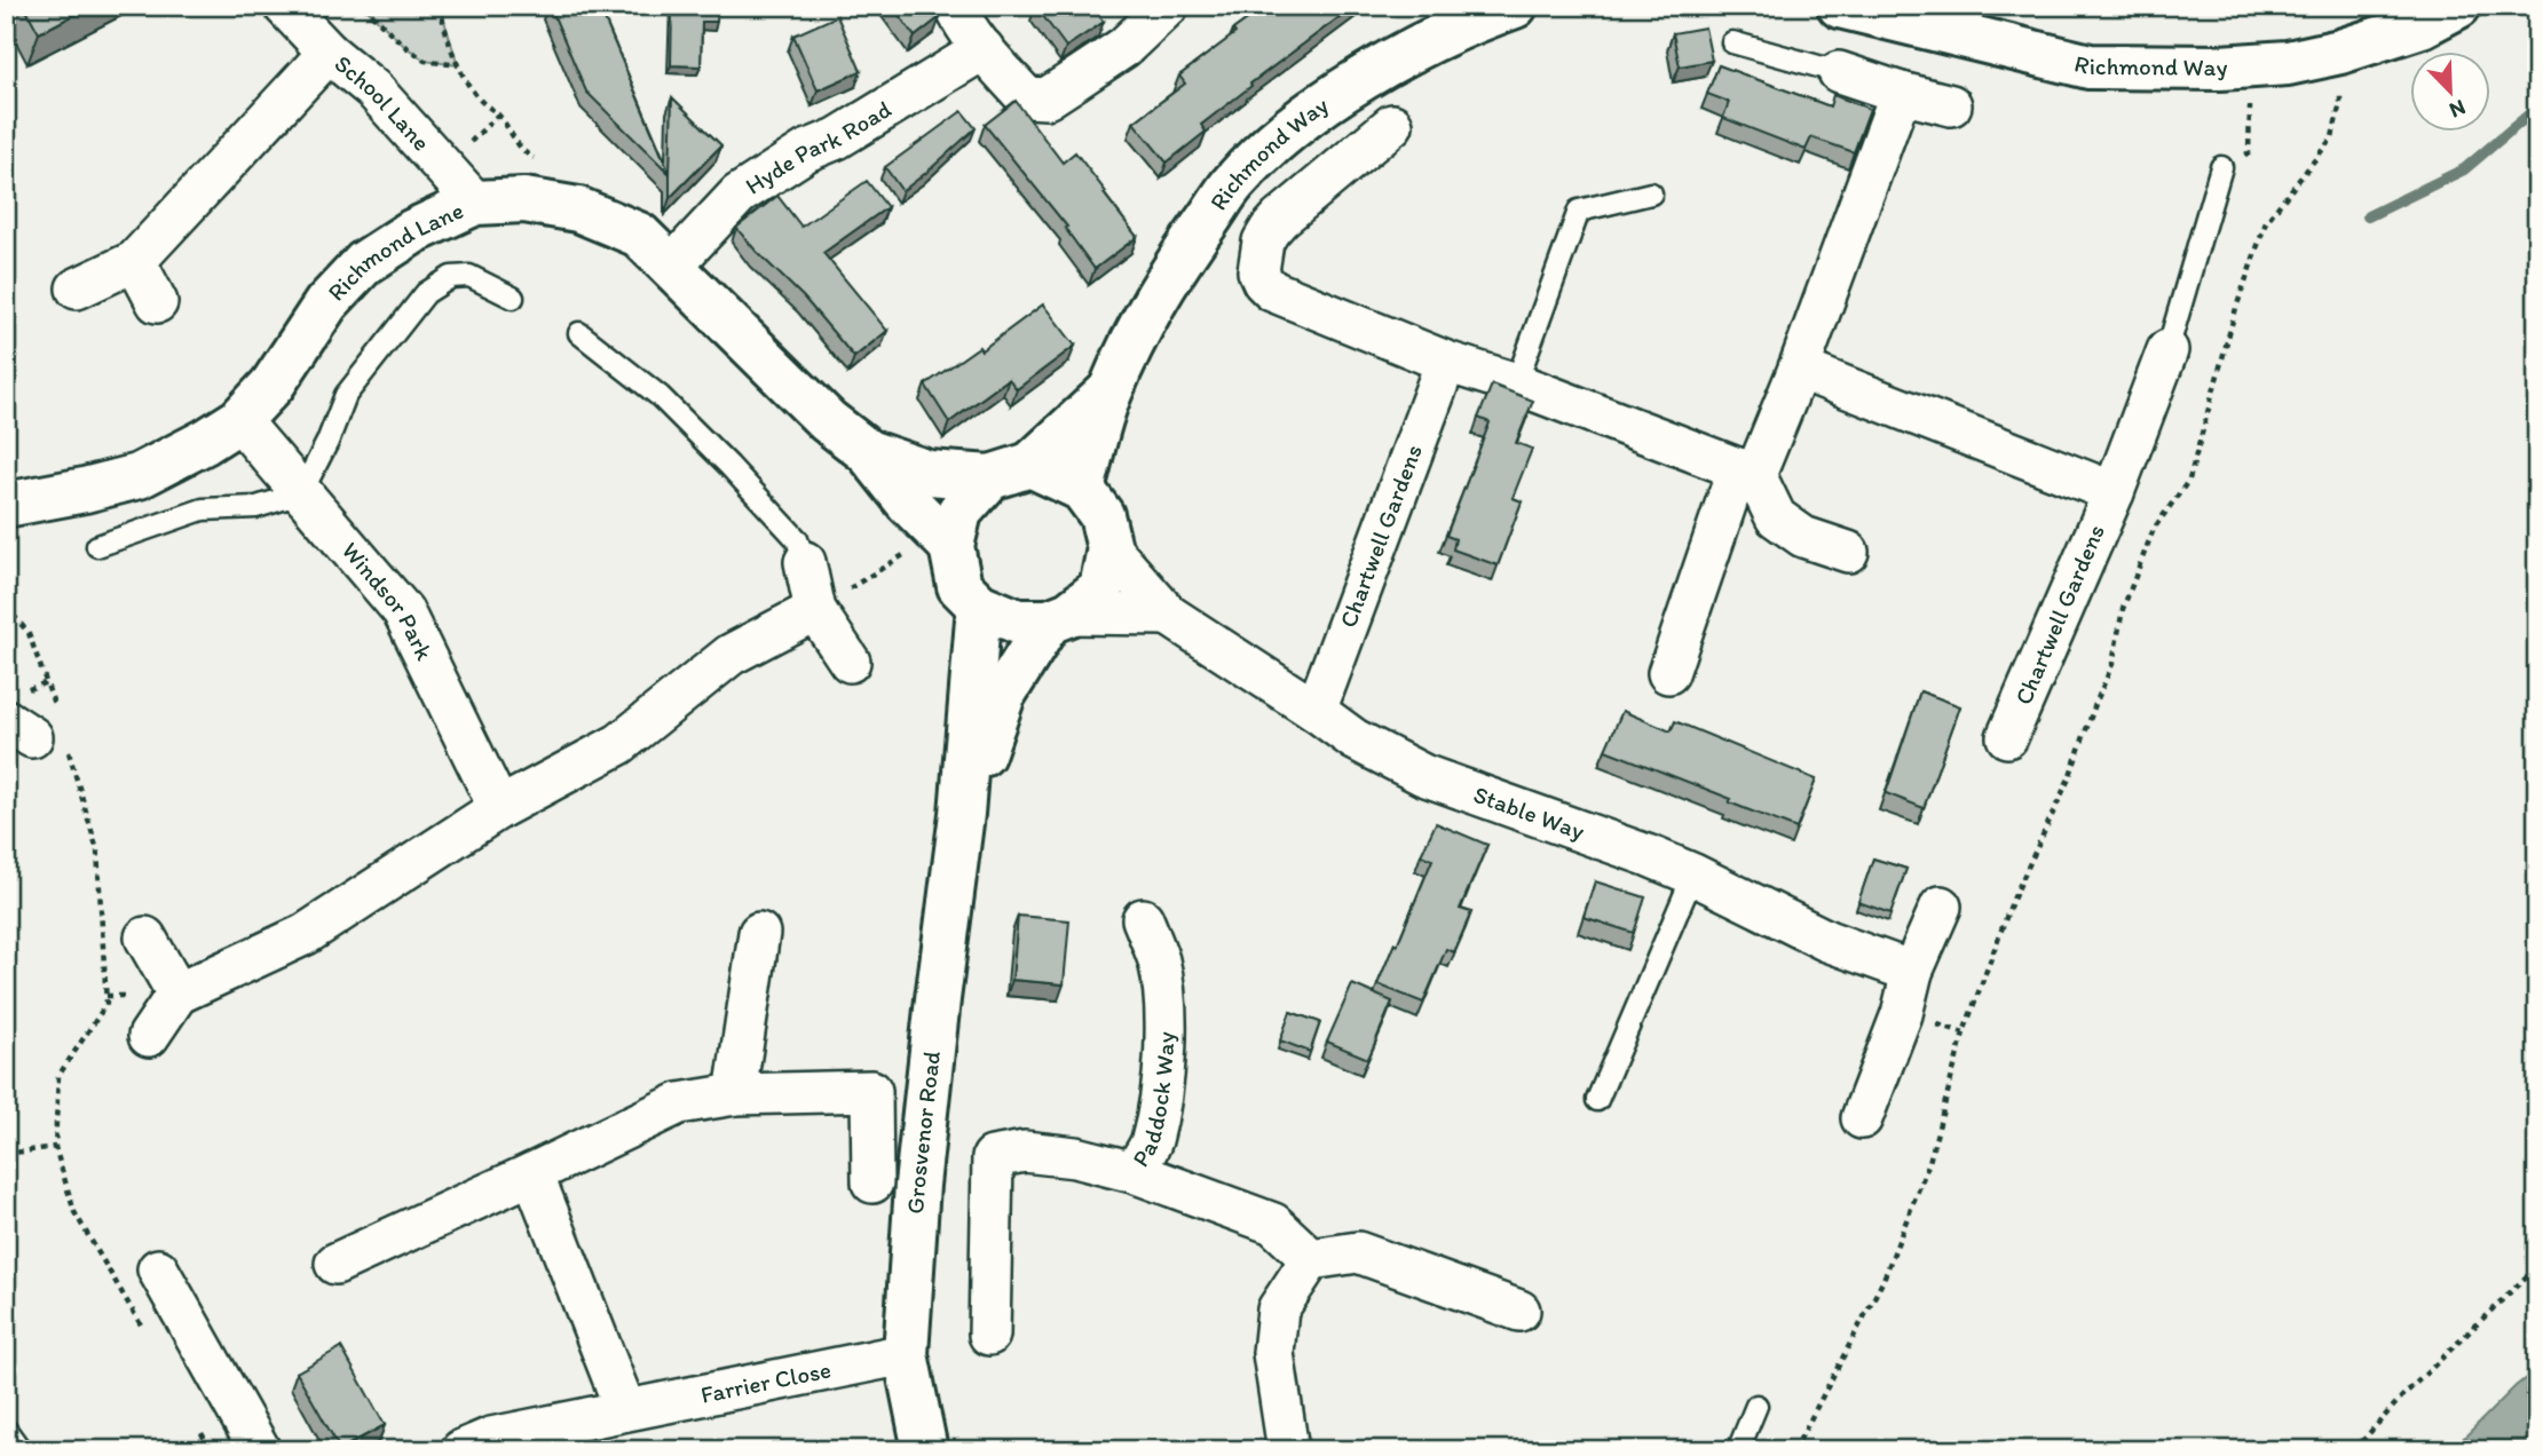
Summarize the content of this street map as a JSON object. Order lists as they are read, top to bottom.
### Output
{
  "streets": {
    "street": [
      "Richmond Way",
      "School Lane",
      "Hyde Park Road",
      "Richmond Lane",
      "Chartwell Gardens",
      "Windsor Park",
      "Stable Way",
      "Paddock Way",
      "Grosvenor Road",
      "Farrier Close"
    ]
  },
  "crossings": [
    ["Richmond Way", "Richmond Lane"],
    ["Richmond Way", "Stable Way"],
    ["Richmond Way", "Grosvenor Road"],
    ["School Lane", "Richmond Lane"],
    ["Hyde Park Road", "Richmond Lane"],
    ["Richmond Lane", "Windsor Park"],
    ["Richmond Lane", "Stable Way"],
    ["Richmond Lane", "Grosvenor Road"],
    ["Chartwell Gardens", "Stable Way"],
    ["Stable Way", "Grosvenor Road"],
    ["Grosvenor Road", "Farrier Close"]
  ],
  "north": "bottom right"
}
